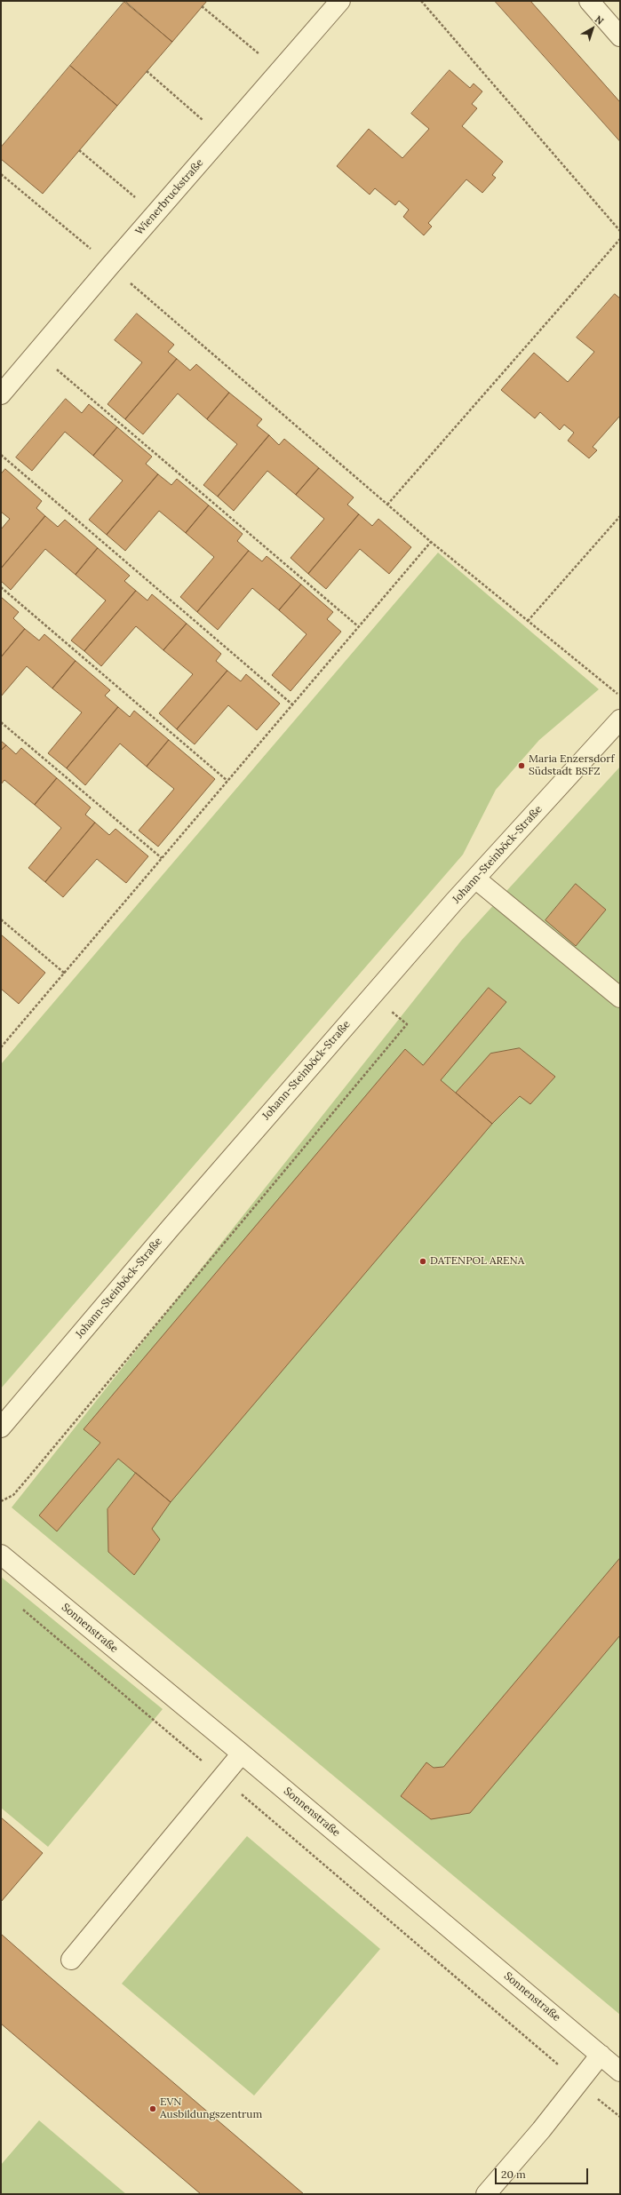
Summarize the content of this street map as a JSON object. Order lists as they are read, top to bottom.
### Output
{
  "streets": {
    "street": ["Wienerbruckstraße", "Johann-Steinböck-Straße", "Sonnenstraße"]
  },
  "places": ["Maria Enzersdorf Südstadt BSFZ", "DATENPOL ARENA", "EVN Ausbildungszentrum"],
  "scale_bar": "20 m",
  "north": "top right"
}
